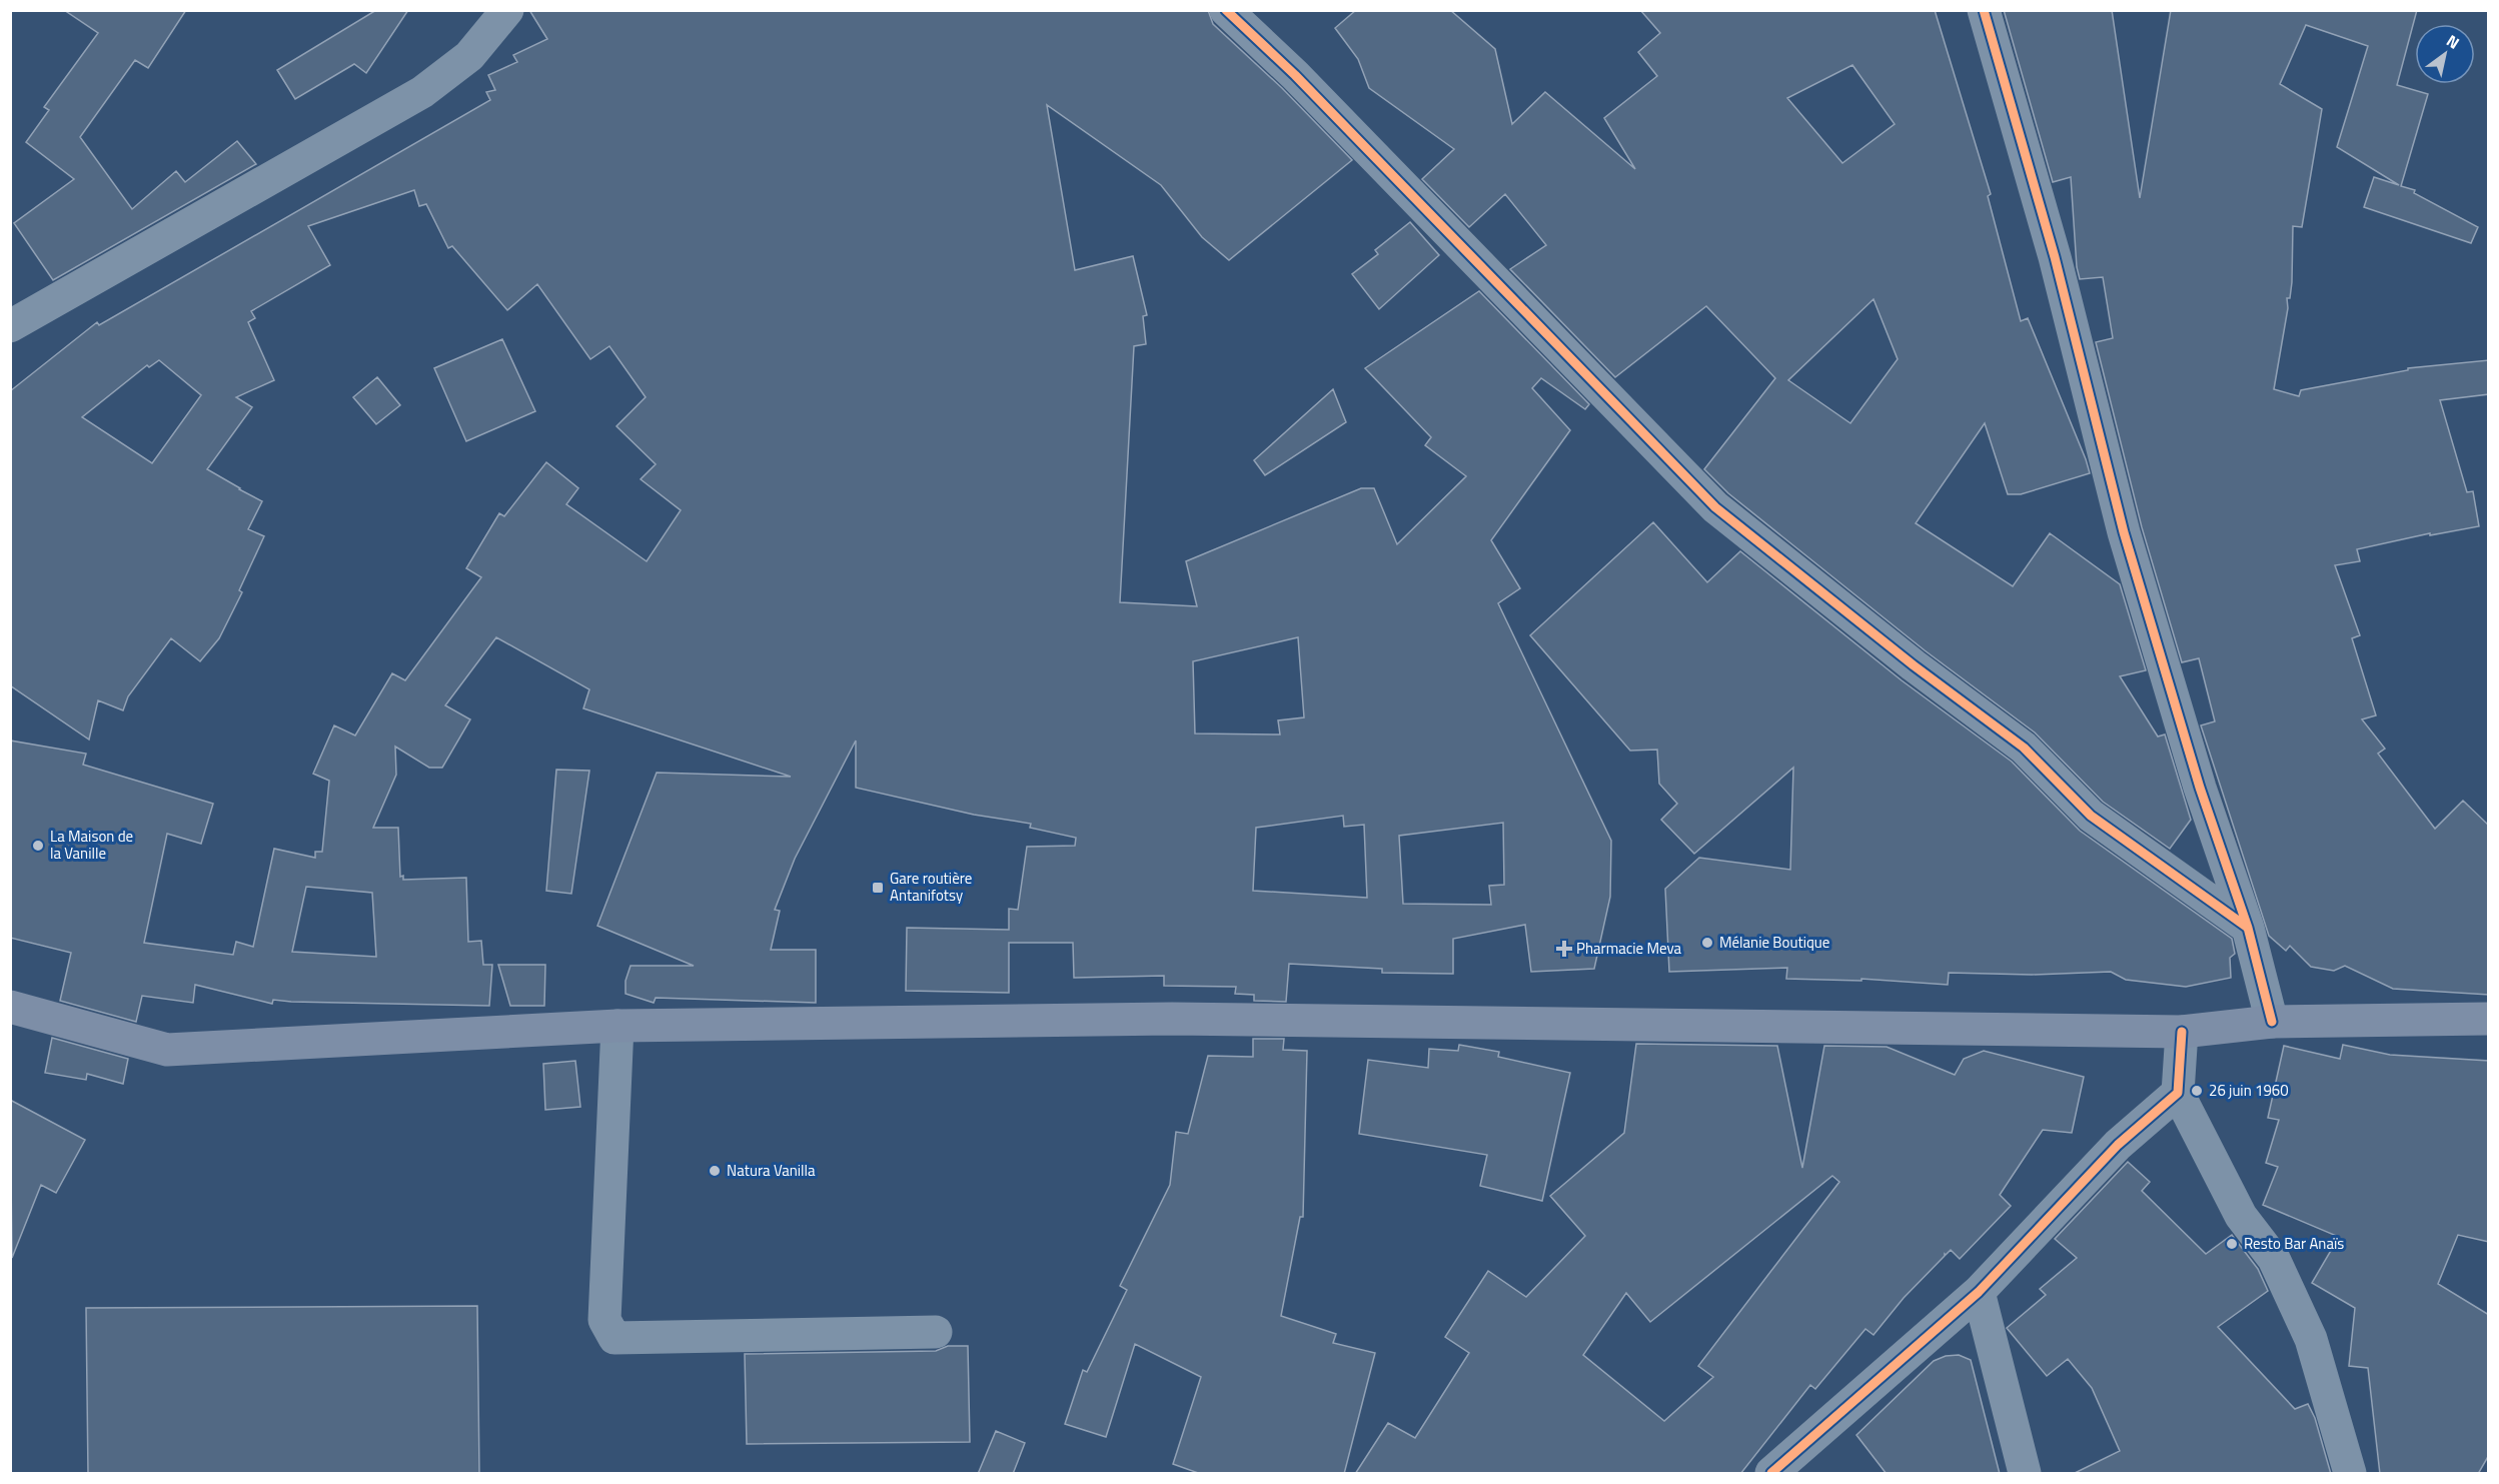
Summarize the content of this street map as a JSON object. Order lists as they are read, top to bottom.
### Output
{
  "places": {
    "other": [
      "La Maison de la Vanille",
      "Mélanie Boutique",
      "26 juin 1960",
      "Natura Vanilla",
      "Resto Bar Anaïs"
    ],
    "transit": ["Gare routière Antanifotsy"],
    "health": ["Pharmacie Meva"]
  },
  "north": "top right"
}
